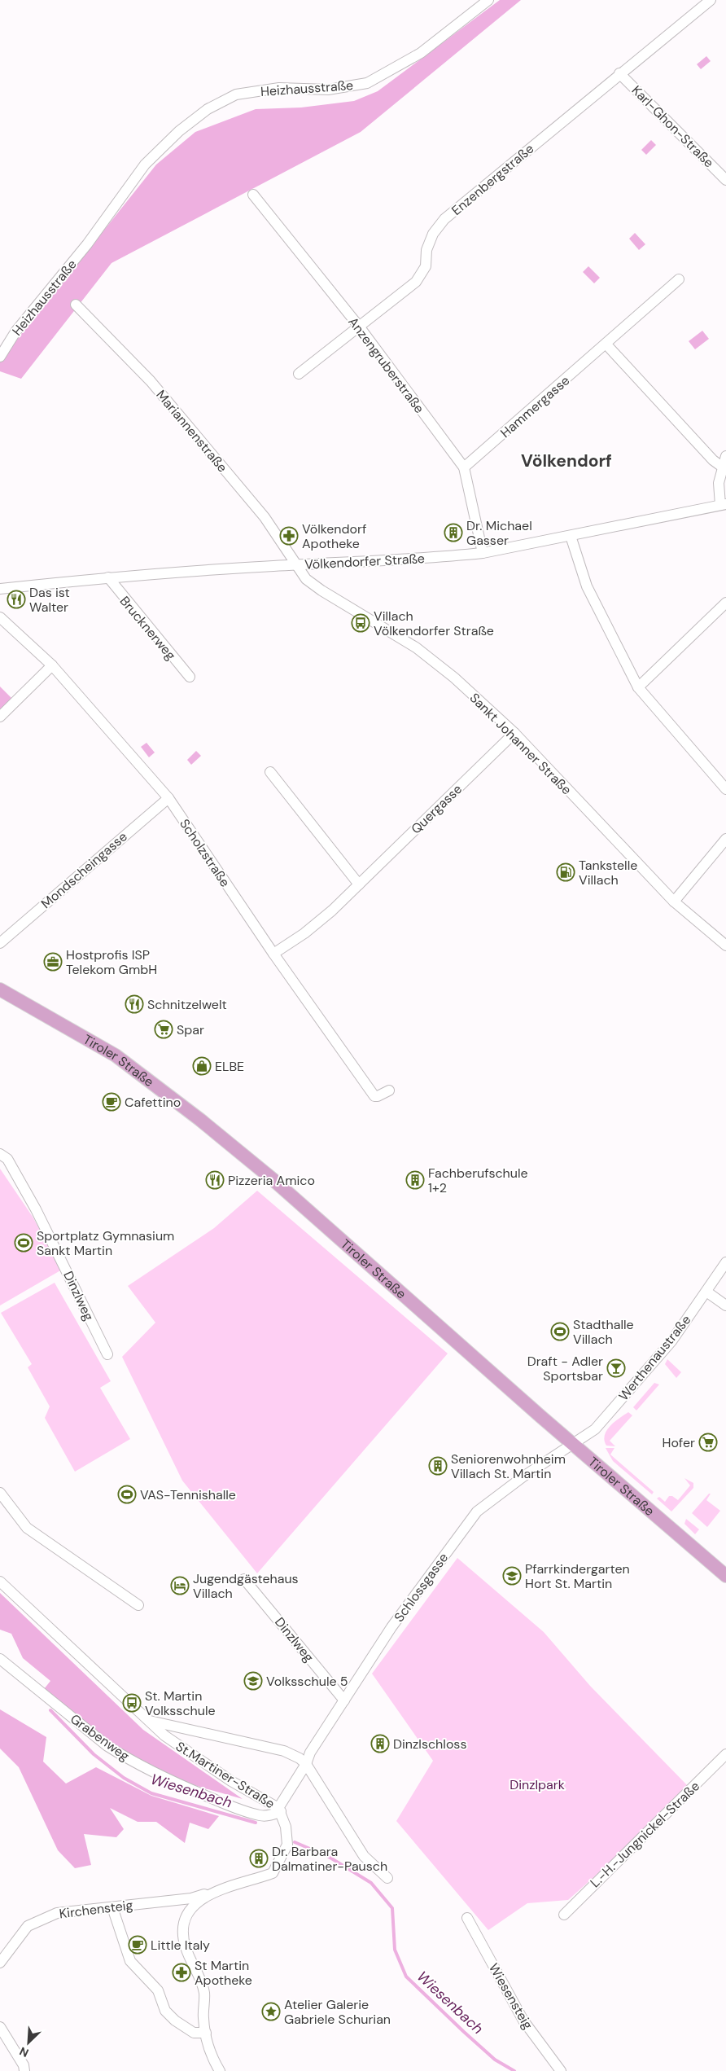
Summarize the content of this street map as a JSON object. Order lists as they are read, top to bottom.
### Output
{
  "streets": {
    "main road": ["Tiroler Straße"],
    "street": [
      "Heizhausstraße",
      "Karl-Ghon-Straße",
      "Enzenbergstraße",
      "Anzengruberstraße",
      "Hammergasse",
      "Mariannenstraße",
      "Völkendorfer Straße",
      "Brucknerweg",
      "Sankt Johanner Straße",
      "Quergasse",
      "Scholzstraße",
      "Mondscheingasse",
      "Dinzlweg",
      "Werthenaustraße",
      "Schlossgasse",
      "Grabenweg",
      "St.Martiner-Straße",
      "L.-H.-Jungnickel-Straße",
      "Kirchensteig",
      "Wiesensteig"
    ]
  },
  "crossings": [
    ["Karl-Ghon-Straße", "Enzenbergstraße"],
    ["Enzenbergstraße", "Anzengruberstraße"],
    ["Anzengruberstraße", "Hammergasse"],
    ["Anzengruberstraße", "Völkendorfer Straße"],
    ["Mariannenstraße", "Völkendorfer Straße"],
    ["Mariannenstraße", "Sankt Johanner Straße"],
    ["Völkendorfer Straße", "Brucknerweg"],
    ["Völkendorfer Straße", "Sankt Johanner Straße"],
    ["Sankt Johanner Straße", "Quergasse"],
    ["Quergasse", "Scholzstraße"],
    ["Scholzstraße", "Mondscheingasse"],
    ["Tiroler Straße", "Werthenaustraße"],
    ["Tiroler Straße", "Schlossgasse"],
    ["Dinzlweg", "Schlossgasse"],
    ["Werthenaustraße", "Schlossgasse"],
    ["Schlossgasse", "Grabenweg"],
    ["Schlossgasse", "St.Martiner-Straße"],
    ["Grabenweg", "St.Martiner-Straße"],
    ["St.Martiner-Straße", "Kirchensteig"]
  ],
  "districts": ["Völkendorf"],
  "water": ["Wiesenbach"],
  "parks": ["Dinzlpark"],
  "places": {
    "building": [
      "Dr. Michael Gasser",
      "Fachberufschule 1+2",
      "Seniorenwohnheim Villach St. Martin",
      "Dinzlschloss",
      "Dr. Barbara Dalmatiner-Pausch"
    ],
    "pharmacy": ["Völkendorf Apotheke", "St Martin Apotheke"],
    "restaurant": ["Das ist Walter", "Schnitzelwelt", "Pizzeria Amico"],
    "bus stop": ["Villach Völkendorfer Straße", "St. Martin Volksschule"],
    "fuel station": ["Tankstelle Villach"],
    "office": ["Hostprofis ISP Telekom GmbH"],
    "supermarket": ["Spar", "Hofer"],
    "shop": ["ELBE"],
    "cafe": ["Cafettino", "Little Italy"],
    "sports": ["Sportplatz Gymnasium Sankt Martin", "Stadthalle Villach", "VAS-Tennishalle"],
    "bar": ["Draft - Adler Sportsbar"],
    "school or university": ["Pfarrkindergarten Hort St. Martin", "Volksschule 5"],
    "hotel": ["Jugendgästehaus Villach"],
    "place": ["Atelier Galerie Gabriele Schurian"]
  },
  "north": "bottom left"
}
